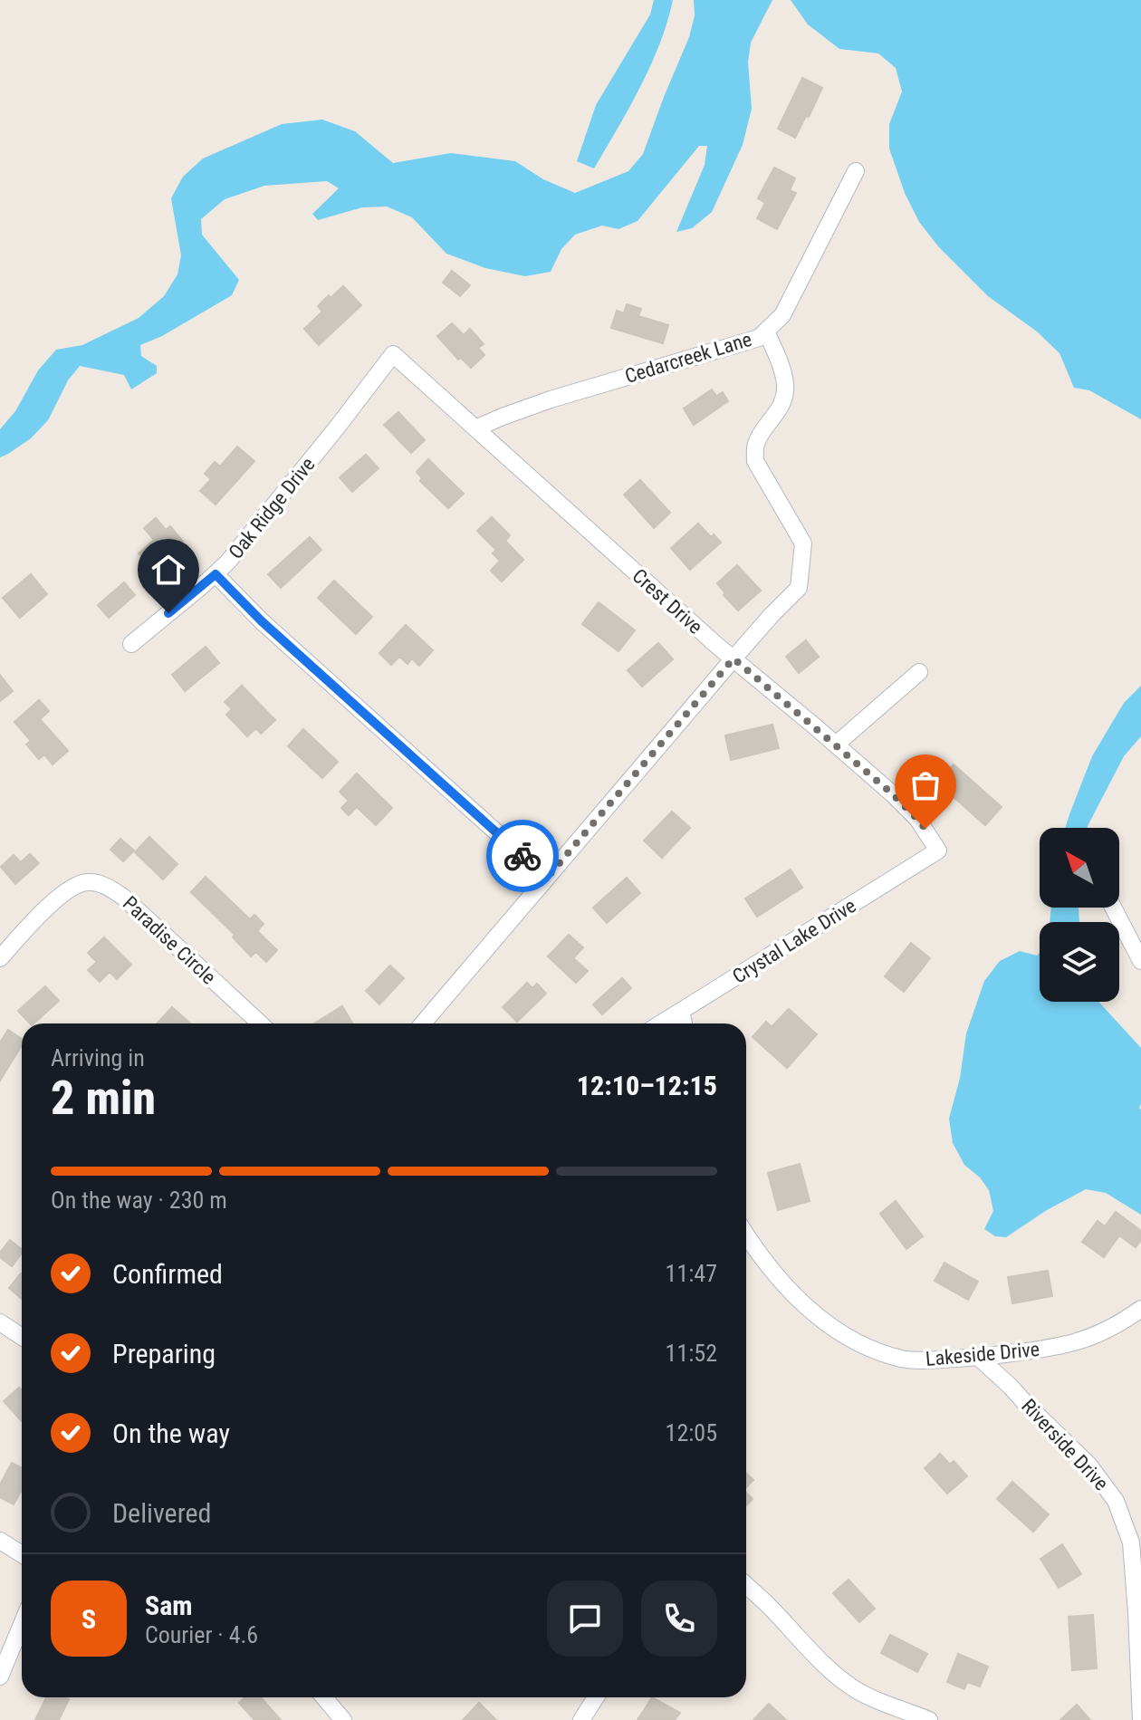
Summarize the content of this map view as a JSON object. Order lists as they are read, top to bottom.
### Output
{
  "streets": {
    "street": [
      "Cedarcreek Lane",
      "Oak Ridge Drive",
      "Crest Drive",
      "Paradise Circle",
      "Crystal Lake Drive",
      "Lakeside Drive",
      "Riverside Drive"
    ]
  },
  "crossings": [
    ["Cedarcreek Lane", "Crest Drive"],
    ["Oak Ridge Drive", "Crest Drive"],
    ["Crest Drive", "Crystal Lake Drive"],
    ["Lakeside Drive", "Riverside Drive"]
  ],
  "north": "top left",
  "page": {
    "heading": ["2 min", "Arriving in", "12:10–12:15"],
    "panel": ["Sam", "Courier · 4.6"],
    "bar": "On the way · 230 m",
    "list": [
      ["Confirmed", "11:47"],
      ["Preparing", "11:52"],
      ["On the way", "12:05"],
      "Delivered"
    ],
    "round": "S"
  }
}
